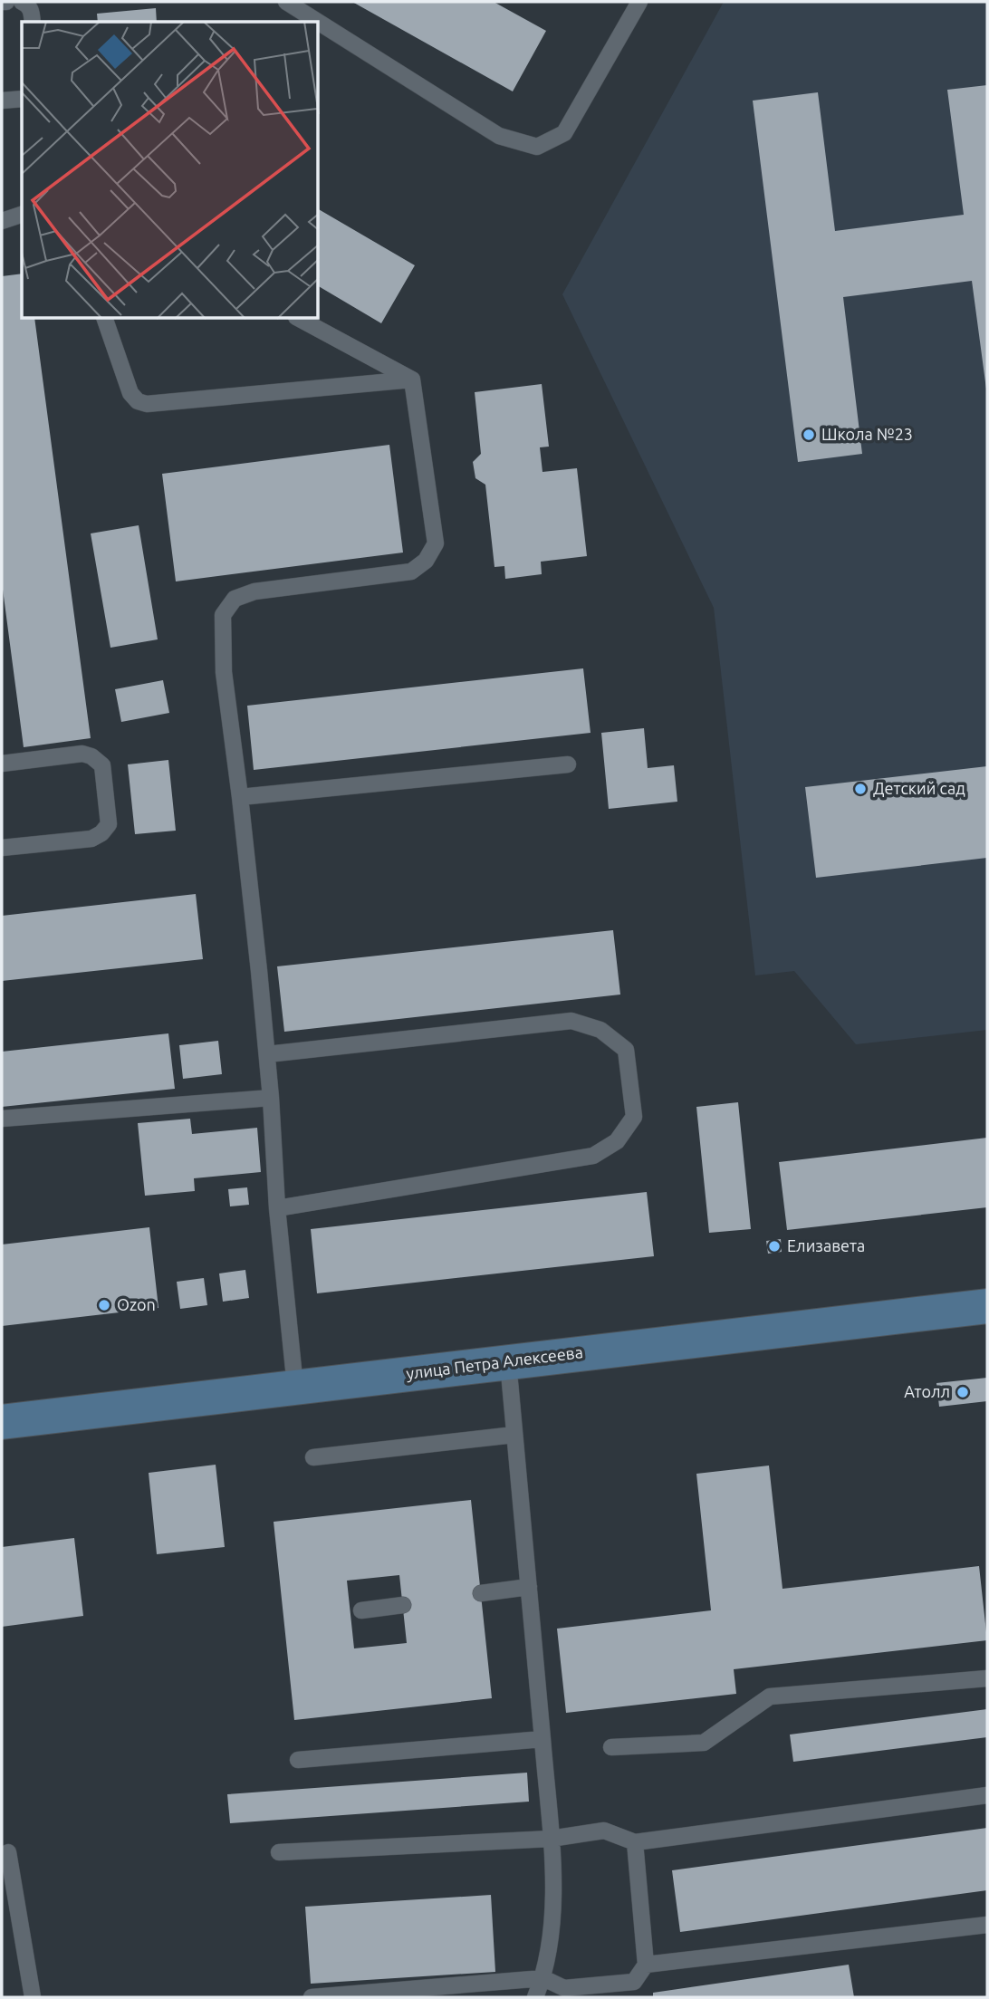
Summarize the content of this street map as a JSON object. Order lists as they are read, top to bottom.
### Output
{
  "streets": {
    "main road": ["улица Петра Алексеева"]
  },
  "places": [
    "Школа №23",
    "Детский сад",
    "Елизавета",
    "Ozon",
    "Атолл"
  ]
}
